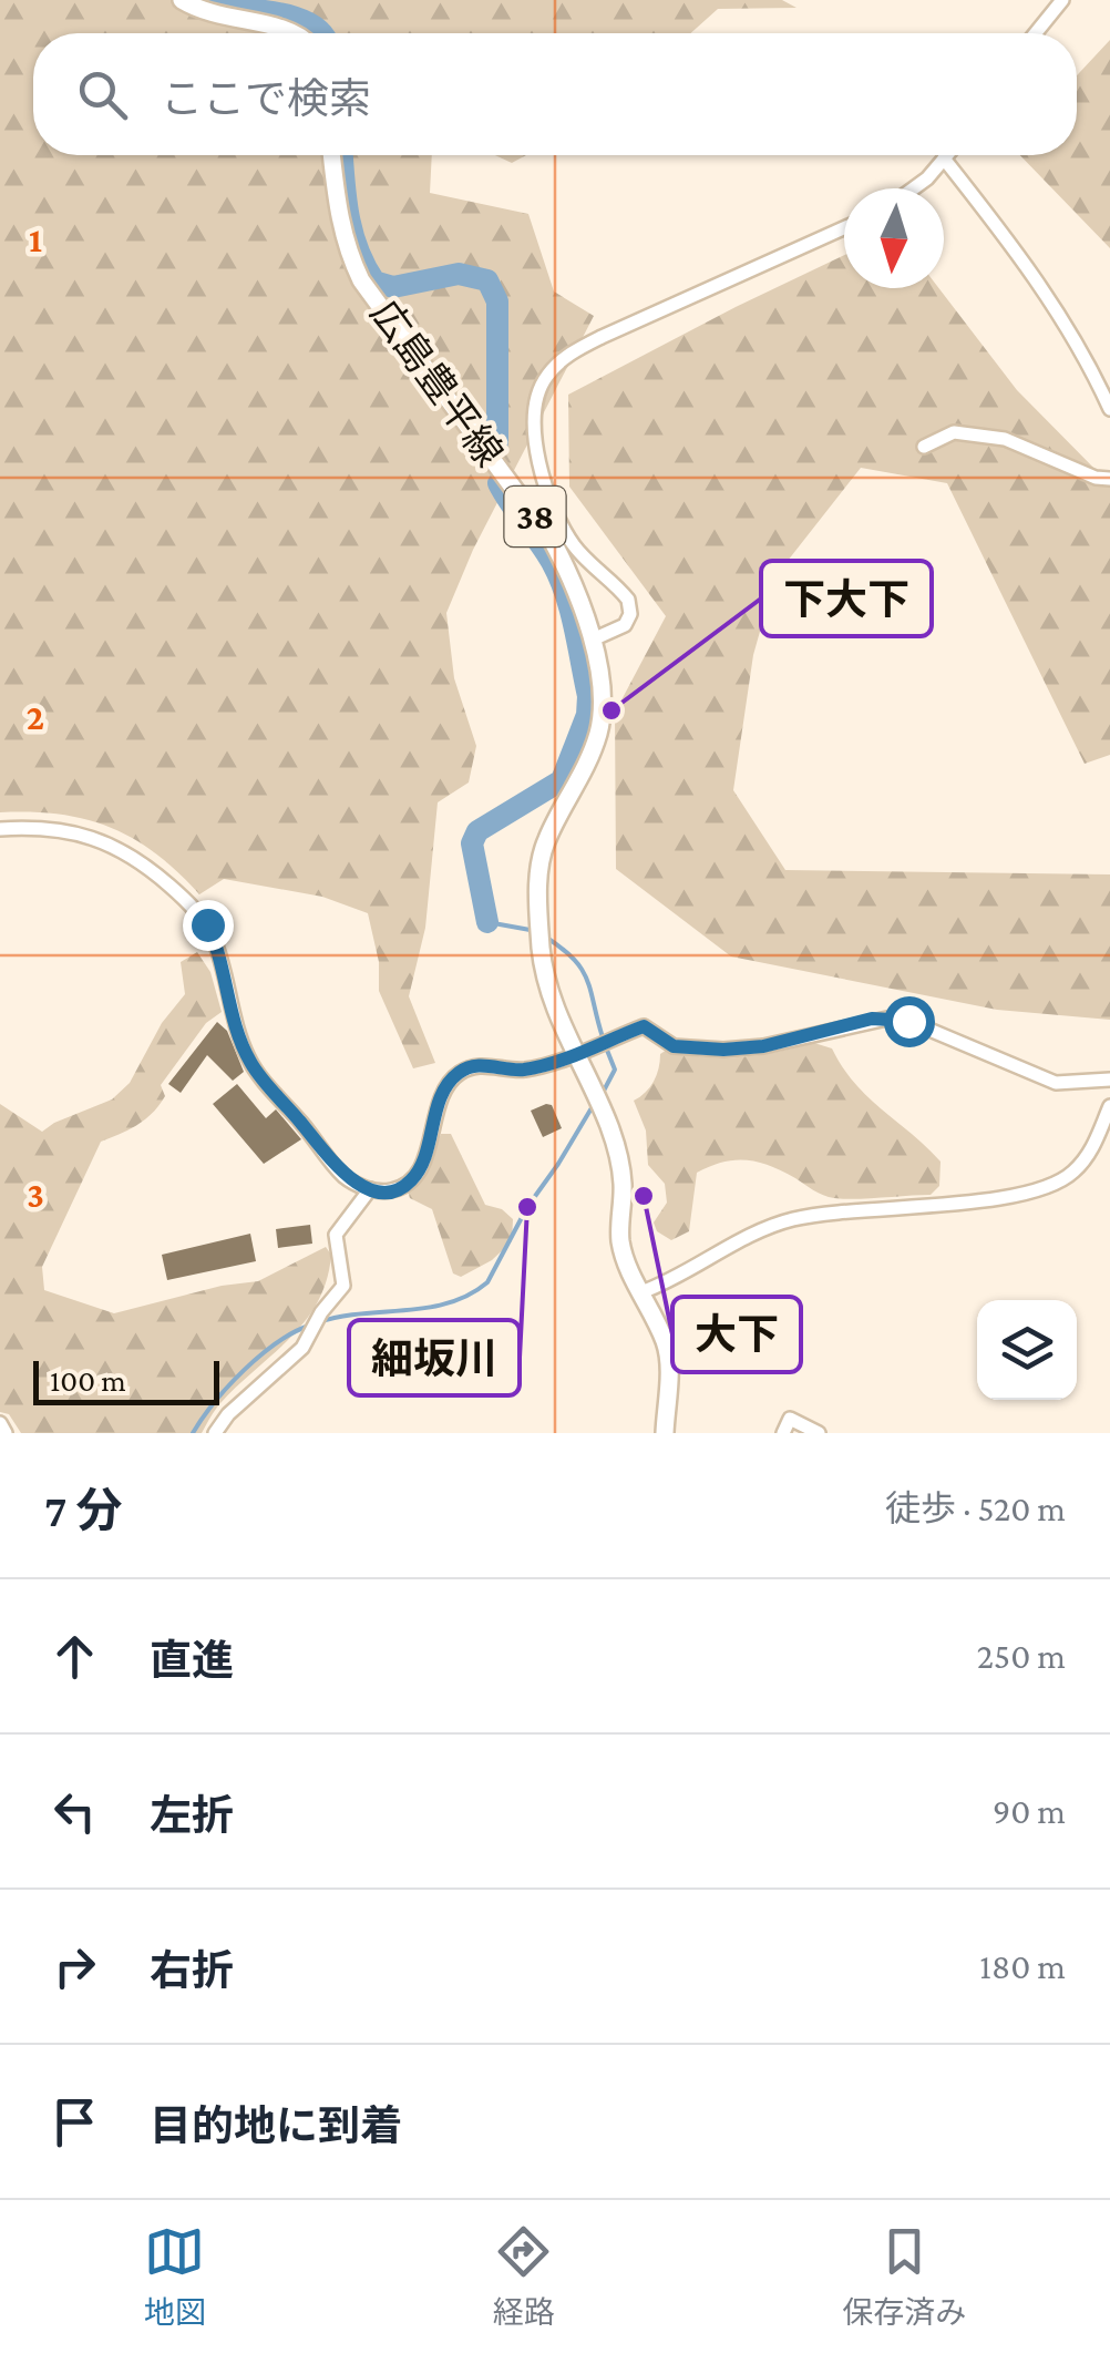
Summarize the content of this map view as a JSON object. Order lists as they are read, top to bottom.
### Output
{
  "streets": {
    "main road": ["広島豊平線", "38"]
  },
  "places": ["下大下", "大下", "細坂川"],
  "scale_bar": "100 m",
  "north": "bottom",
  "page": {
    "search": "ここで検索",
    "scale": "100 m",
    "heading": ["7 分", "徒歩 · 520 m"],
    "list": [
      ["直進", "250 m"],
      ["左折", "90 m"],
      ["右折", "180 m"],
      "目的地に到着"
    ],
    "nav": ["地図", "経路", "保存済み"]
  },
  "grid": {
    "rows": ["1", "2", "3"]
  }
}
